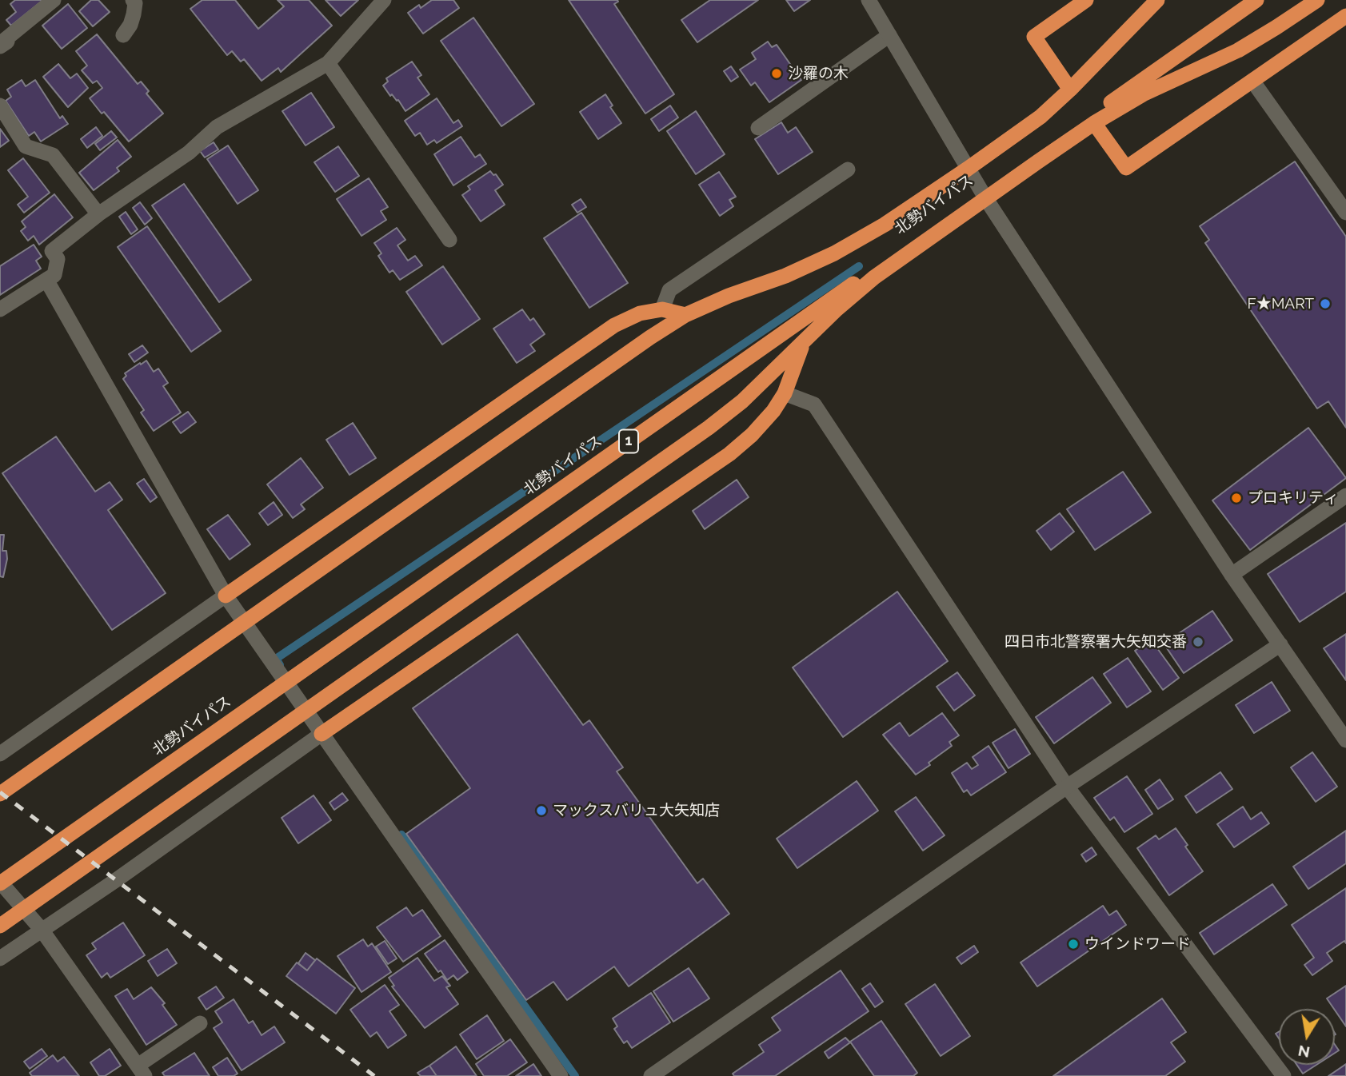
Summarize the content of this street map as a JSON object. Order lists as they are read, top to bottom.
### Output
{
  "streets": {
    "highway": ["北勢バイパス", "1"]
  },
  "places": [
    "沙羅の木",
    "F★MART",
    "プロキリティ",
    "四日市北警察署大矢知交番",
    "マックスバリュ大矢知店",
    "ウインドワード"
  ],
  "north": "bottom"
}
